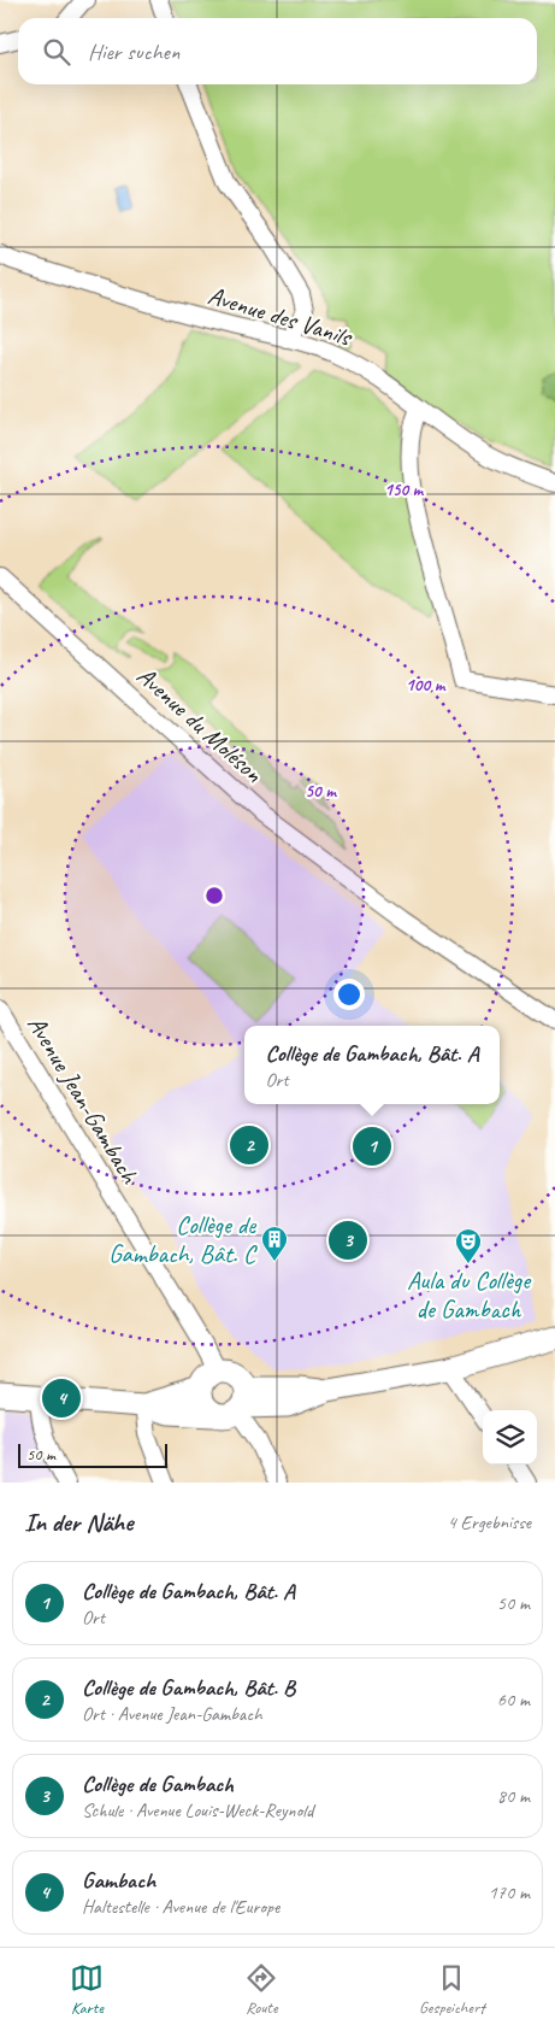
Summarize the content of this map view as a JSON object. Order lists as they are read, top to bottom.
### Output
{
  "streets": {
    "street": ["Avenue des Vanils", "Avenue du Moléson", "Avenue Jean-Gambach"]
  },
  "places": {
    "building": ["Collège de Gambach, Bât. C"],
    "theatre": ["Aula du Collège de Gambach"]
  },
  "scale_bar": "50 m",
  "page": {
    "search": "Hier suchen",
    "popup": ["Collège de Gambach, Bât. A", "Ort"],
    "pins": [
      "2",
      "1",
      "3",
      "4"
    ],
    "scale": "50 m",
    "heading": ["In der Nähe", "4 Ergebnisse"],
    "list": [
      {
        "mark": "1",
        "name": "Collège de Gambach, Bât. A",
        "note": "Ort",
        "value": "50 m"
      },
      {
        "mark": "2",
        "name": "Collège de Gambach, Bât. B",
        "note": "Ort · Avenue Jean-Gambach",
        "value": "60 m"
      },
      {
        "mark": "3",
        "name": "Collège de Gambach",
        "note": "Schule · Avenue Louis-Weck-Reynold",
        "value": "80 m"
      },
      {
        "mark": "4",
        "name": "Gambach",
        "note": "Haltestelle · Avenue de l'Europe",
        "value": "170 m"
      }
    ],
    "nav": ["Karte", "Route", "Gespeichert"]
  },
  "rings": ["150 m", "100 m", "50 m"]
}
